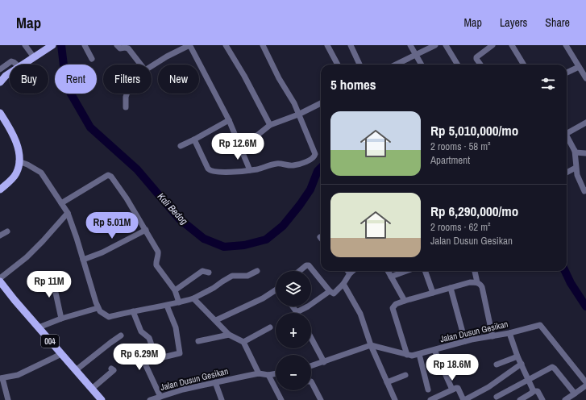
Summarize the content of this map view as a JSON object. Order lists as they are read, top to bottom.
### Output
{
  "streets": {
    "main road": ["004"],
    "street": ["Jalan Dusun Gesikan"]
  },
  "water": ["Kali Bedog"],
  "page": {
    "header": "Map",
    "nav": ["Map", "Layers", "Share"],
    "chip": [
      "Buy",
      "Rent",
      "Filters",
      "New"
    ],
    "heading": "5 homes",
    "list": [
      {
        "name": "Rp 5,010,000/mo",
        "note": "2 rooms · 58 m² · Apartment"
      },
      {
        "name": "Rp 6,290,000/mo",
        "note": "2 rooms · 62 m² · Jalan Dusun Gesikan"
      }
    ],
    "price": [
      "Rp 12.6M",
      "Rp 5.01M",
      "Rp 11M",
      "Rp 6.29M",
      "Rp 18.6M"
    ],
    "map_buttons": ["+", "−"]
  }
}
